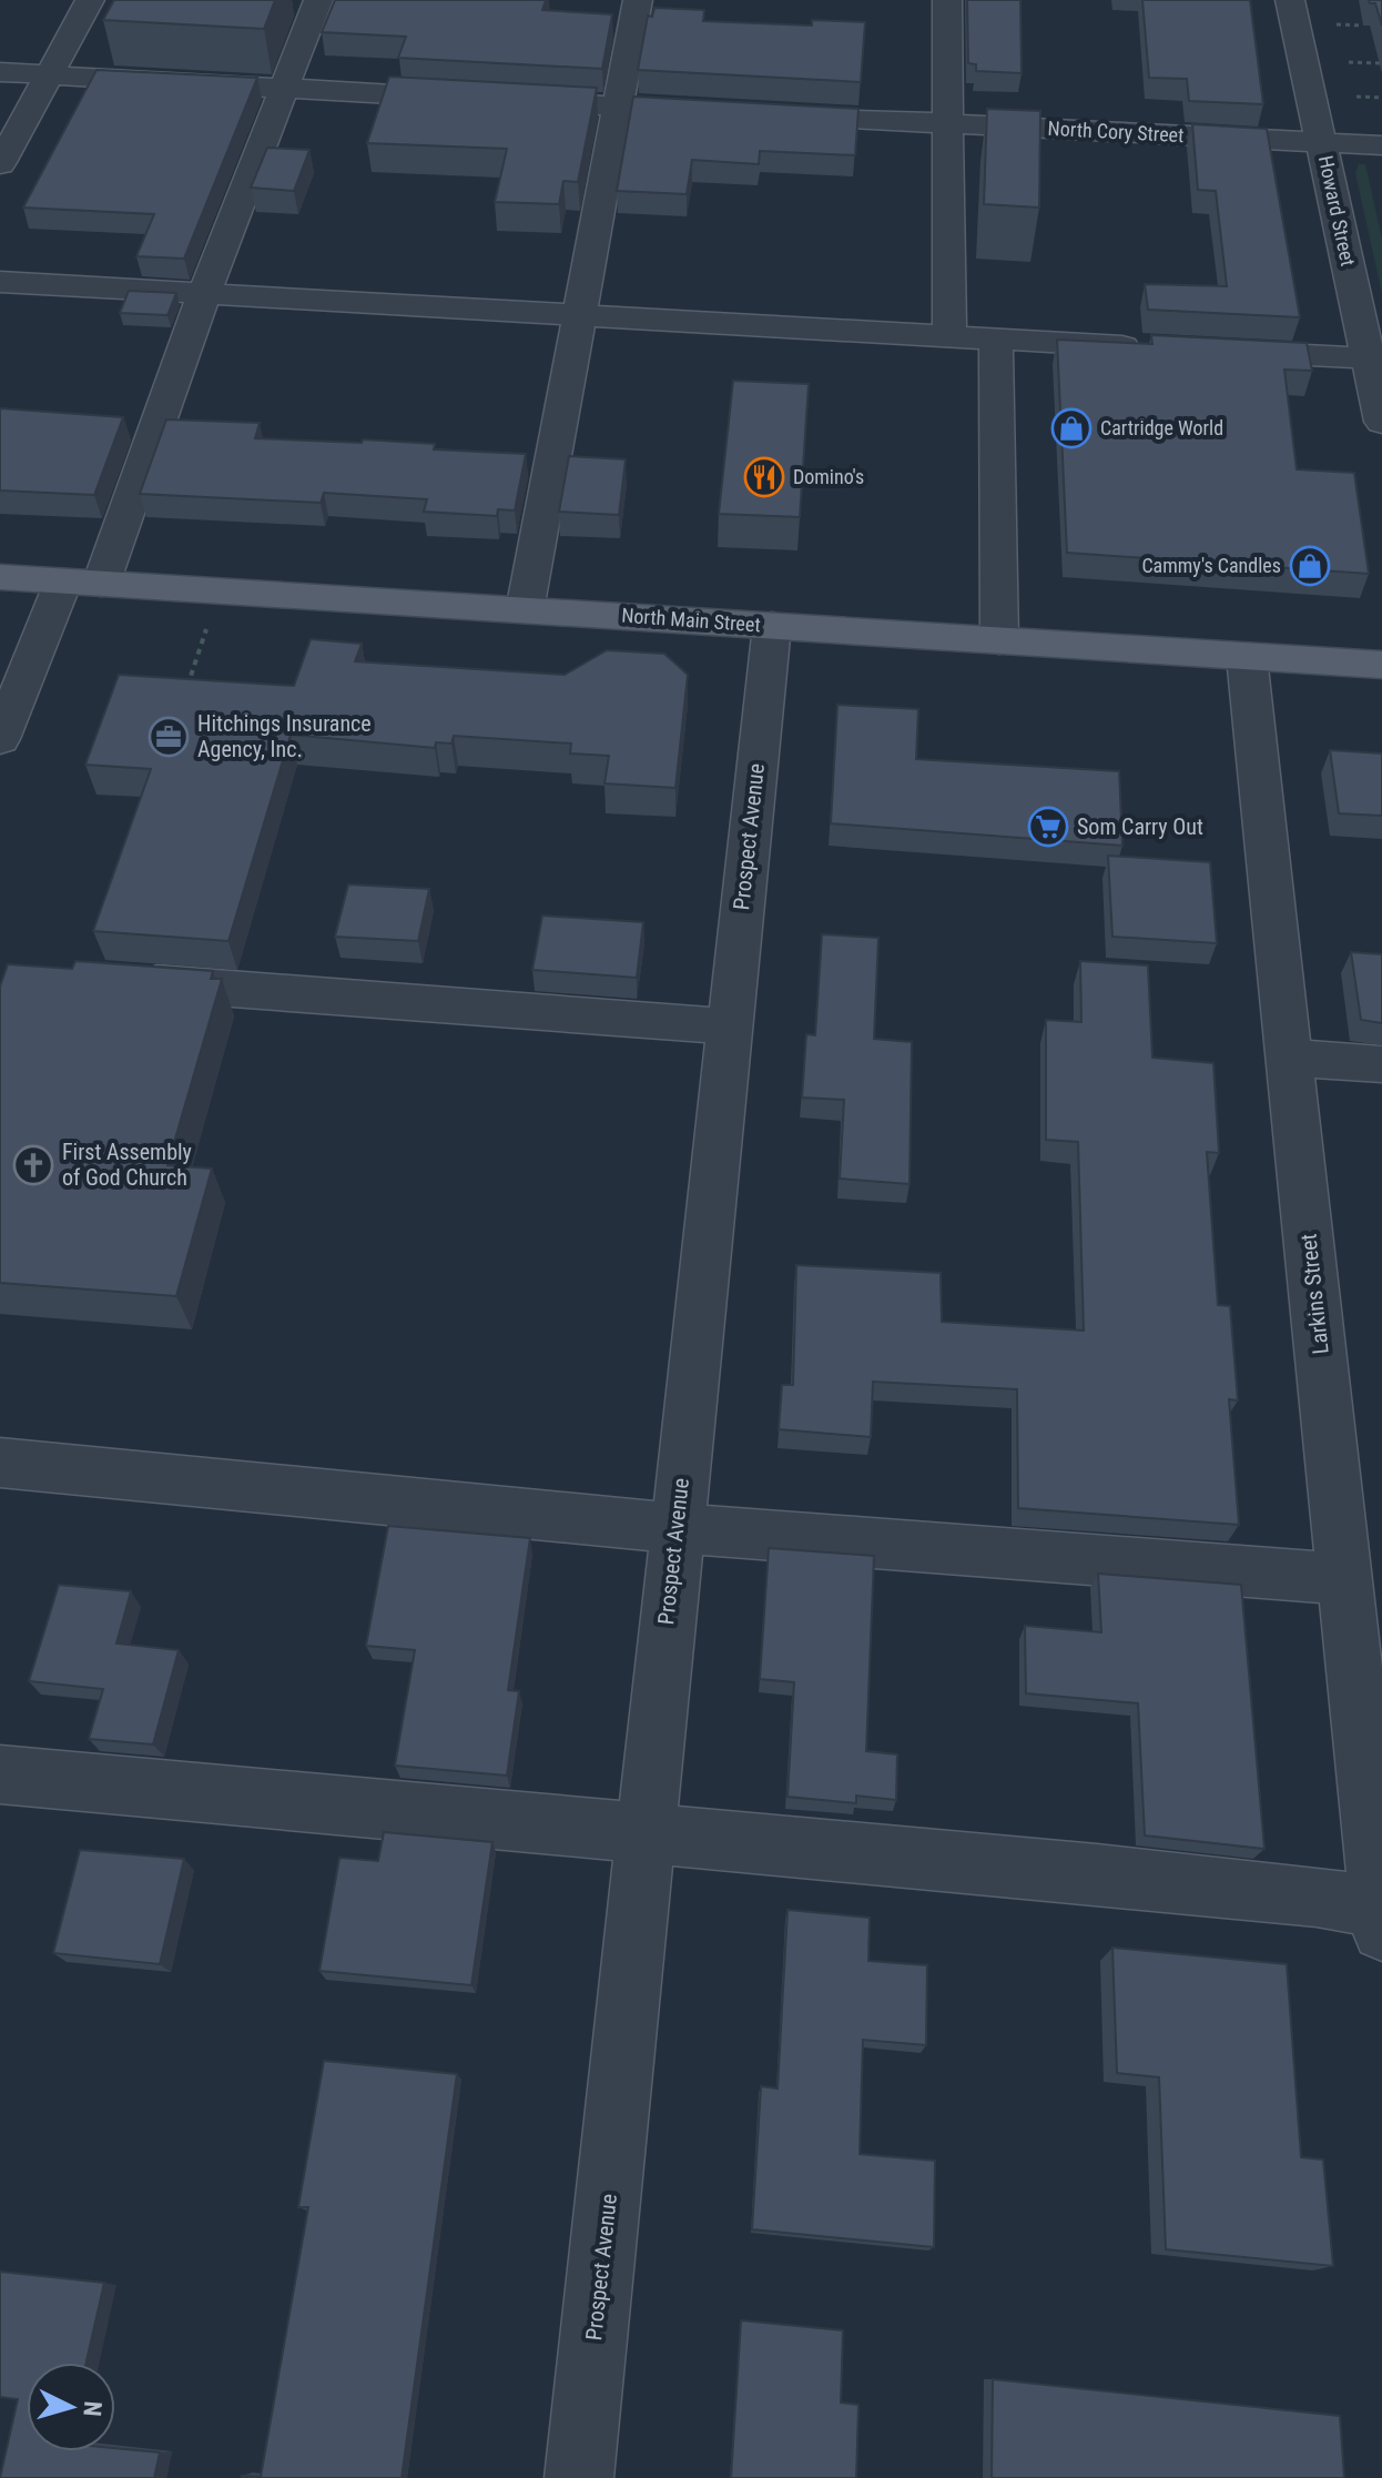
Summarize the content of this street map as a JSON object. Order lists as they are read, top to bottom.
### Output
{
  "streets": {
    "main road": ["North Main Street"],
    "street": [
      "North Cory Street",
      "Howard Street",
      "Prospect Avenue",
      "Larkins Street"
    ]
  },
  "crossings": [
    ["North Cory Street", "Howard Street"],
    ["North Main Street", "Prospect Avenue"],
    ["North Main Street", "Larkins Street"]
  ],
  "places": {
    "shop": ["Cartridge World", "Cammy's Candles"],
    "restaurant": ["Domino's"],
    "office": ["Hitchings Insurance Agency, Inc."],
    "supermarket": ["Som Carry Out"],
    "church": ["First Assembly of God Church"]
  },
  "north": "right"
}
